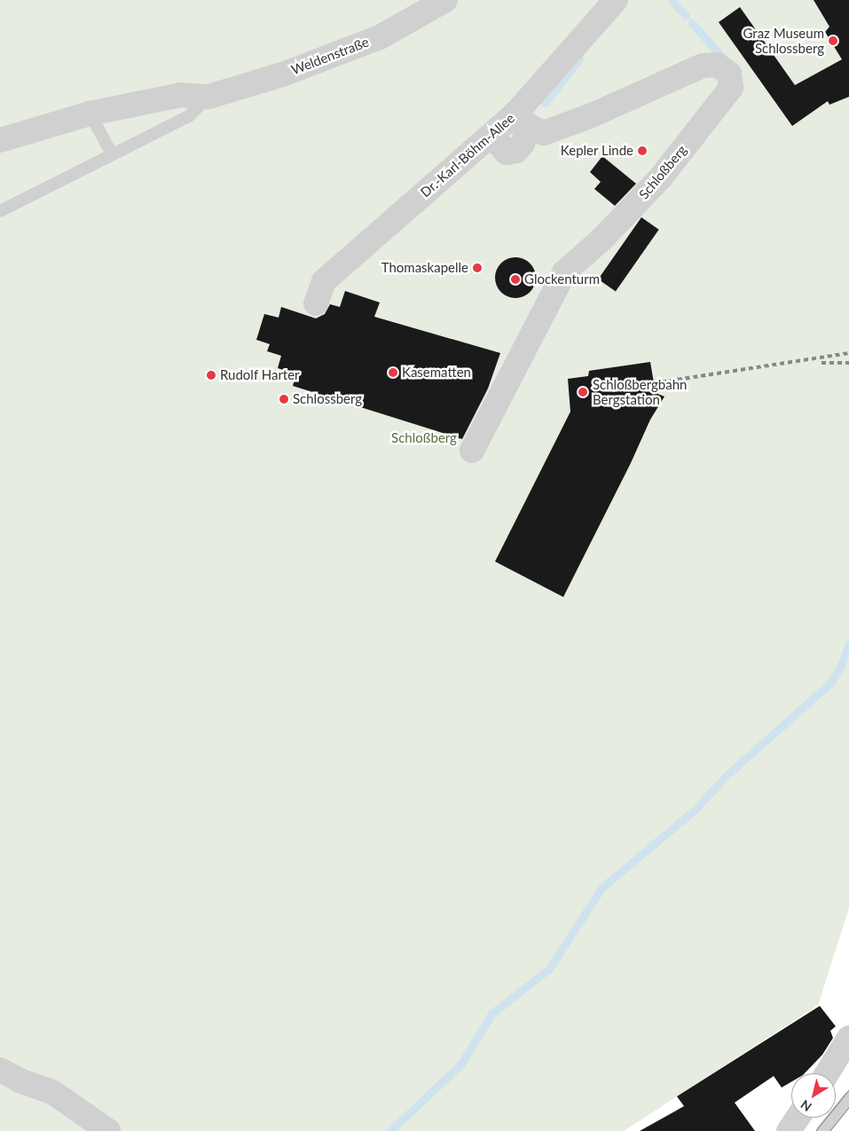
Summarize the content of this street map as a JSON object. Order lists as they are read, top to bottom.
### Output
{
  "streets": {
    "street": ["Weldenstraße", "Dr.-Karl-Böhm-Allee", "Schloßberg"]
  },
  "crossings": [
    ["Dr.-Karl-Böhm-Allee", "Schloßberg"]
  ],
  "parks": ["Schloßberg"],
  "places": [
    "Graz Museum Schlossberg",
    "Kepler Linde",
    "Thomaskapelle",
    "Glockenturm",
    "Kasematten",
    "Rudolf Harter",
    "Schloßbergbahn Bergstation",
    "Schlossberg"
  ],
  "north": "bottom left"
}
